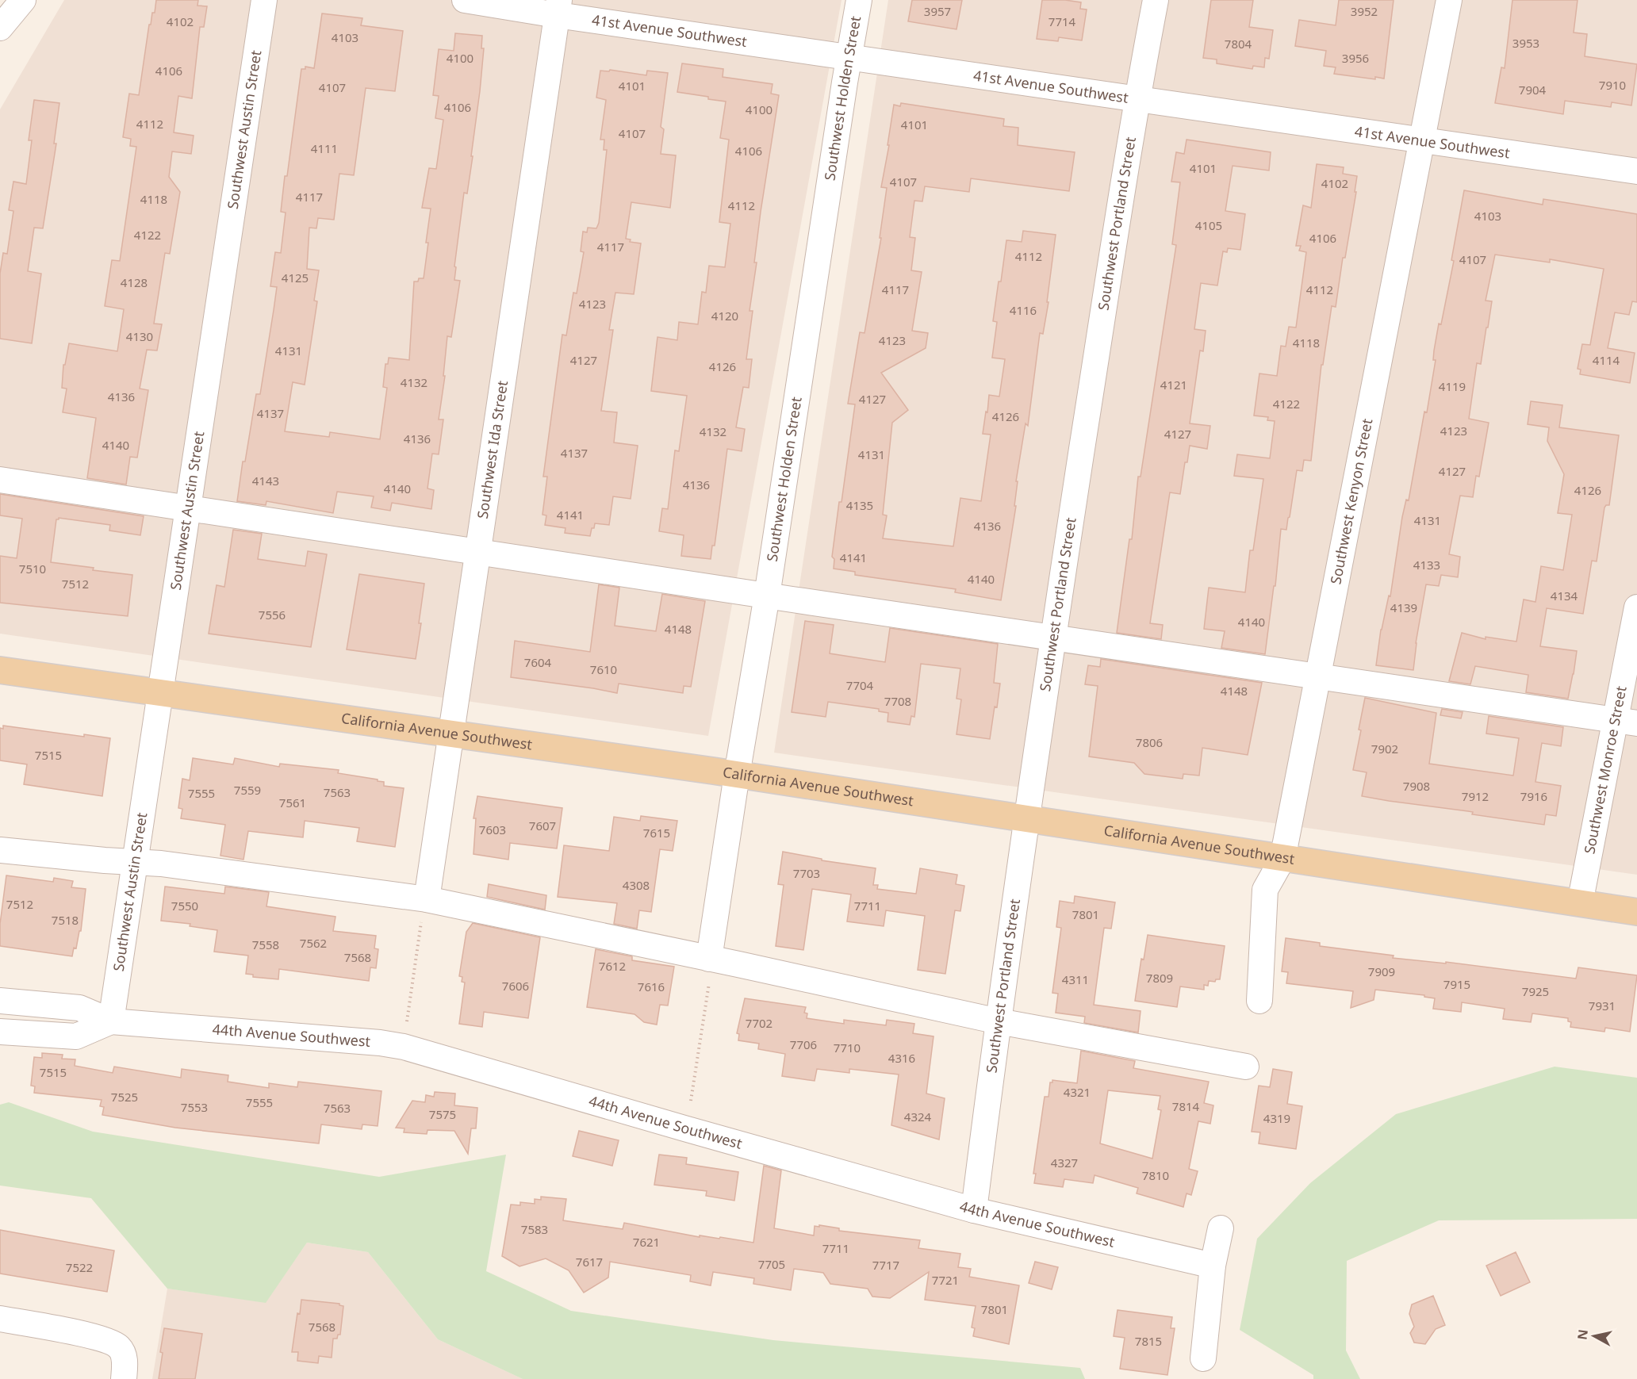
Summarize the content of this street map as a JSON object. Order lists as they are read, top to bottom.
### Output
{
  "streets": {
    "main road": ["California Avenue Southwest"],
    "street": [
      "41st Avenue Southwest",
      "Southwest Holden Street",
      "Southwest Austin Street",
      "Southwest Portland Street",
      "Southwest Ida Street",
      "Southwest Kenyon Street",
      "Southwest Monroe Street",
      "44th Avenue Southwest"
    ]
  },
  "crossings": [
    ["41st Avenue Southwest", "Southwest Holden Street"],
    ["41st Avenue Southwest", "Southwest Portland Street"],
    ["41st Avenue Southwest", "Southwest Ida Street"],
    ["41st Avenue Southwest", "Southwest Kenyon Street"],
    ["Southwest Holden Street", "California Avenue Southwest"],
    ["Southwest Austin Street", "California Avenue Southwest"],
    ["Southwest Austin Street", "44th Avenue Southwest"],
    ["Southwest Portland Street", "California Avenue Southwest"],
    ["Southwest Portland Street", "44th Avenue Southwest"],
    ["Southwest Ida Street", "California Avenue Southwest"],
    ["Southwest Kenyon Street", "California Avenue Southwest"],
    ["California Avenue Southwest", "Southwest Monroe Street"]
  ],
  "house_numbers": [
    "3957",
    "3952",
    "4102",
    "7714",
    "4103",
    "3953",
    "7804",
    "4100",
    "3956",
    "4106",
    "7910",
    "4101",
    "4107",
    "7904",
    "4106",
    "4100",
    "4112",
    "4101",
    "4107",
    "4111",
    "4106",
    "4101",
    "4107",
    "4102",
    "4117",
    "4118",
    "4112",
    "4103",
    "4105",
    "4122",
    "4106",
    "4117",
    "4112",
    "4107",
    "4125",
    "4128",
    "4117",
    "4112",
    "4123",
    "4116",
    "4120",
    "4130",
    "4123",
    "4118",
    "4131",
    "4127",
    "4114",
    "4126",
    "4132",
    "4121",
    "4119",
    "4136",
    "4127",
    "4122",
    "4137",
    "4126",
    "4123",
    "4132",
    "4127",
    "4136",
    "4140",
    "4137",
    "4131",
    "4127",
    "4143",
    "4136",
    "4140",
    "4126",
    "4135",
    "4141",
    "4131",
    "4136",
    "4141",
    "4133",
    "7510",
    "4140",
    "7512",
    "4134",
    "4139",
    "7556",
    "4140",
    "4148",
    "7604",
    "7610",
    "7704",
    "4148",
    "7708",
    "7806",
    "7902",
    "7515",
    "7908",
    "7559",
    "7563",
    "7555",
    "7912",
    "7916",
    "7561",
    "7607",
    "7603",
    "7615",
    "7703",
    "4308",
    "7512",
    "7550",
    "7711",
    "7801",
    "7518",
    "7562",
    "7558",
    "7568",
    "7612",
    "7909",
    "7809",
    "4311",
    "7915",
    "7606",
    "7616",
    "7925",
    "7931",
    "7702",
    "7706",
    "7710",
    "4316",
    "7515",
    "4321",
    "7525",
    "7555",
    "7814",
    "7553",
    "7563",
    "7575",
    "4324",
    "4319",
    "4327",
    "7810",
    "7583",
    "7621",
    "7711",
    "7617",
    "7705",
    "7717",
    "7522",
    "7721",
    "7801",
    "7568",
    "7815"
  ],
  "north": "left"
}
